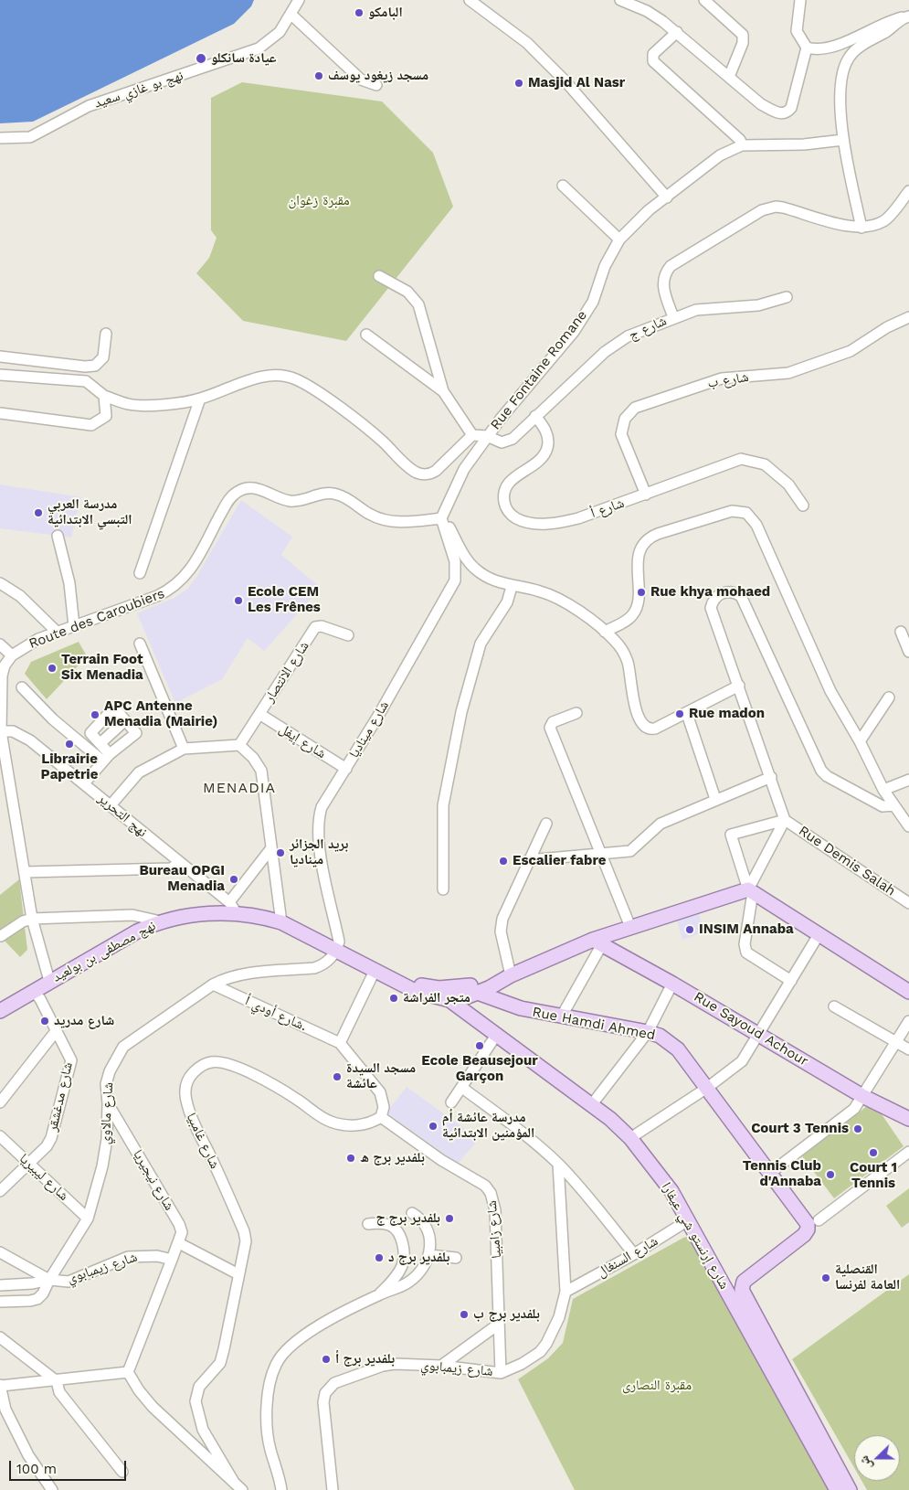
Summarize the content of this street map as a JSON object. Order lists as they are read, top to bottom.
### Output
{
  "streets": {
    "main road": [
      "نهج مصطفى بن بولعيد",
      "Rue Hamdi Ahmed",
      "Rue Sayoud Achour",
      "شارع إرنستو شي عيفارا"
    ],
    "street": [
      "نهج بو غازي سعيد",
      "شارع ج",
      "Rue Fontaine Romane",
      "شارع ب",
      "شارع أ",
      "Route des Caroubiers",
      "شارع الانتصار",
      "شارع ميناديا",
      "شارع إيفل",
      "نهج التحرير",
      "Rue Demis Salah",
      "شارع أودي أ.",
      "شارع مدغشقر",
      "شارع مالاوي",
      "شارع غامبيا",
      "شارع ليبيريا",
      "شارع نيجيريا",
      "شارع زامبيا",
      "شارع السنغال",
      "شارع زيمبابوي"
    ]
  },
  "crossings": [
    ["شارع ج", "Rue Fontaine Romane"],
    ["شارع ج", "شارع أ"],
    ["شارع ب", "شارع أ"],
    ["Route des Caroubiers", "شارع ميناديا"],
    ["Route des Caroubiers", "نهج التحرير"],
    ["Route des Caroubiers", "نهج مصطفى بن بولعيد"],
    ["شارع الانتصار", "شارع إيفل"],
    ["شارع ميناديا", "شارع إيفل"],
    ["شارع ميناديا", "نهج مصطفى بن بولعيد"],
    ["شارع ميناديا", "شارع مالاوي"],
    ["نهج التحرير", "نهج مصطفى بن بولعيد"],
    ["نهج مصطفى بن بولعيد", "Rue Hamdi Ahmed"],
    ["نهج مصطفى بن بولعيد", "شارع مدغشقر"],
    ["نهج مصطفى بن بولعيد", "شارع مالاوي"],
    ["نهج مصطفى بن بولعيد", "شارع إرنستو شي عيفارا"],
    ["شارع أودي أ.", "شارع مالاوي"],
    ["Rue Hamdi Ahmed", "شارع إرنستو شي عيفارا"],
    ["شارع مدغشقر", "شارع ليبيريا"],
    ["شارع مالاوي", "شارع ليبيريا"],
    ["شارع مالاوي", "شارع نيجيريا"],
    ["شارع مالاوي", "شارع زيمبابوي"],
    ["شارع غامبيا", "شارع زامبيا"],
    ["شارع نيجيريا", "شارع زيمبابوي"],
    ["شارع زامبيا", "شارع زيمبابوي"],
    ["شارع إرنستو شي عيفارا", "شارع السنغال"],
    ["شارع السنغال", "شارع زيمبابوي"]
  ],
  "districts": ["MENADIA"],
  "parks": ["مقبرة زغوان", "مقبرة النصارى"],
  "places": [
    "البامكو",
    "عيادة سانكلو",
    "مسجد زيغود يوسف",
    "Masjid Al Nasr",
    "مدرسة العربي التبسي الابتدائية",
    "Rue khya mohaed",
    "Ecole CEM Les Frênes",
    "Terrain Foot Six Menadia",
    "Rue madon",
    "APC Antenne Menadia (Mairie)",
    "Librairie Papetrie",
    "بريد الجزائر ميناديا",
    "Escalier fabre",
    "Bureau OPGI Menadia",
    "INSIM Annaba",
    "متجر الفراشة",
    "شارع مدريد",
    "Ecole Beausejour Garçon",
    "مسجد السيدة عائشة",
    "مدرسة عائشة أم المؤمنين الابتدائية",
    "Court 3 Tennis",
    "Court 1 Tennis",
    "بلفدير برج ه",
    "Tennis Club d'Annaba",
    "بلفدير برج ج",
    "بلفدير برج د",
    "القنصلية العامة لفرنسا",
    "بلفدير برج ب",
    "بلفدير برج أ"
  ],
  "scale_bar": "100 m",
  "north": "left"
}
